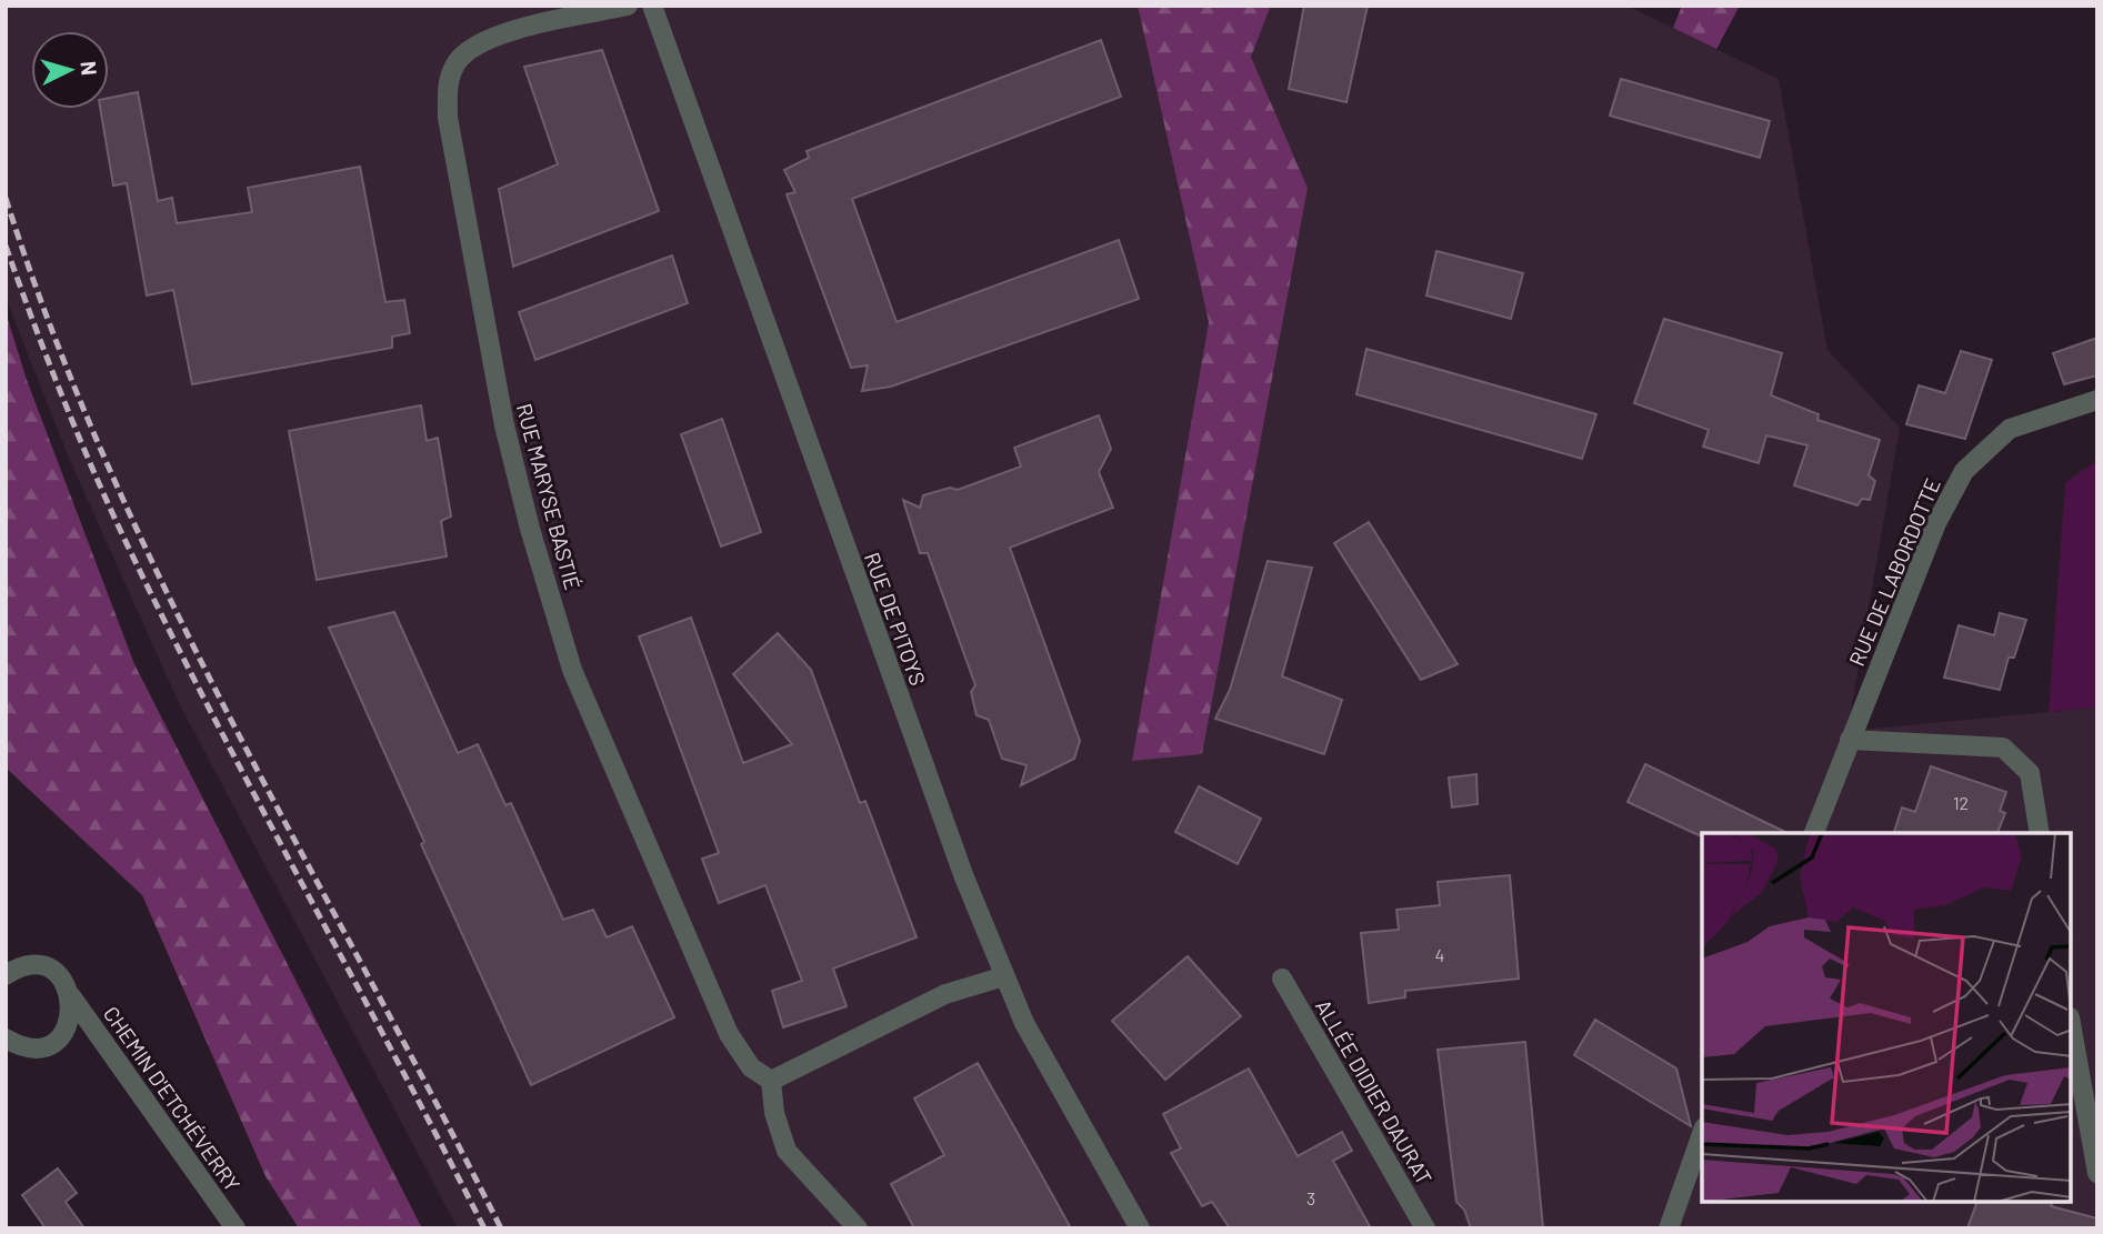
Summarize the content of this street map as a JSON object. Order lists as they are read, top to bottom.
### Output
{
  "streets": {
    "street": [
      "RUE MARYSE BASTIÉ",
      "RUE DE LABORDOTTE",
      "RUE DE PITOYS",
      "ALLÉE DIDIER DAURAT",
      "CHEMIN D'ETCHÉVERRY"
    ]
  },
  "house_numbers": ["12", "4", "3"],
  "north": "right"
}
